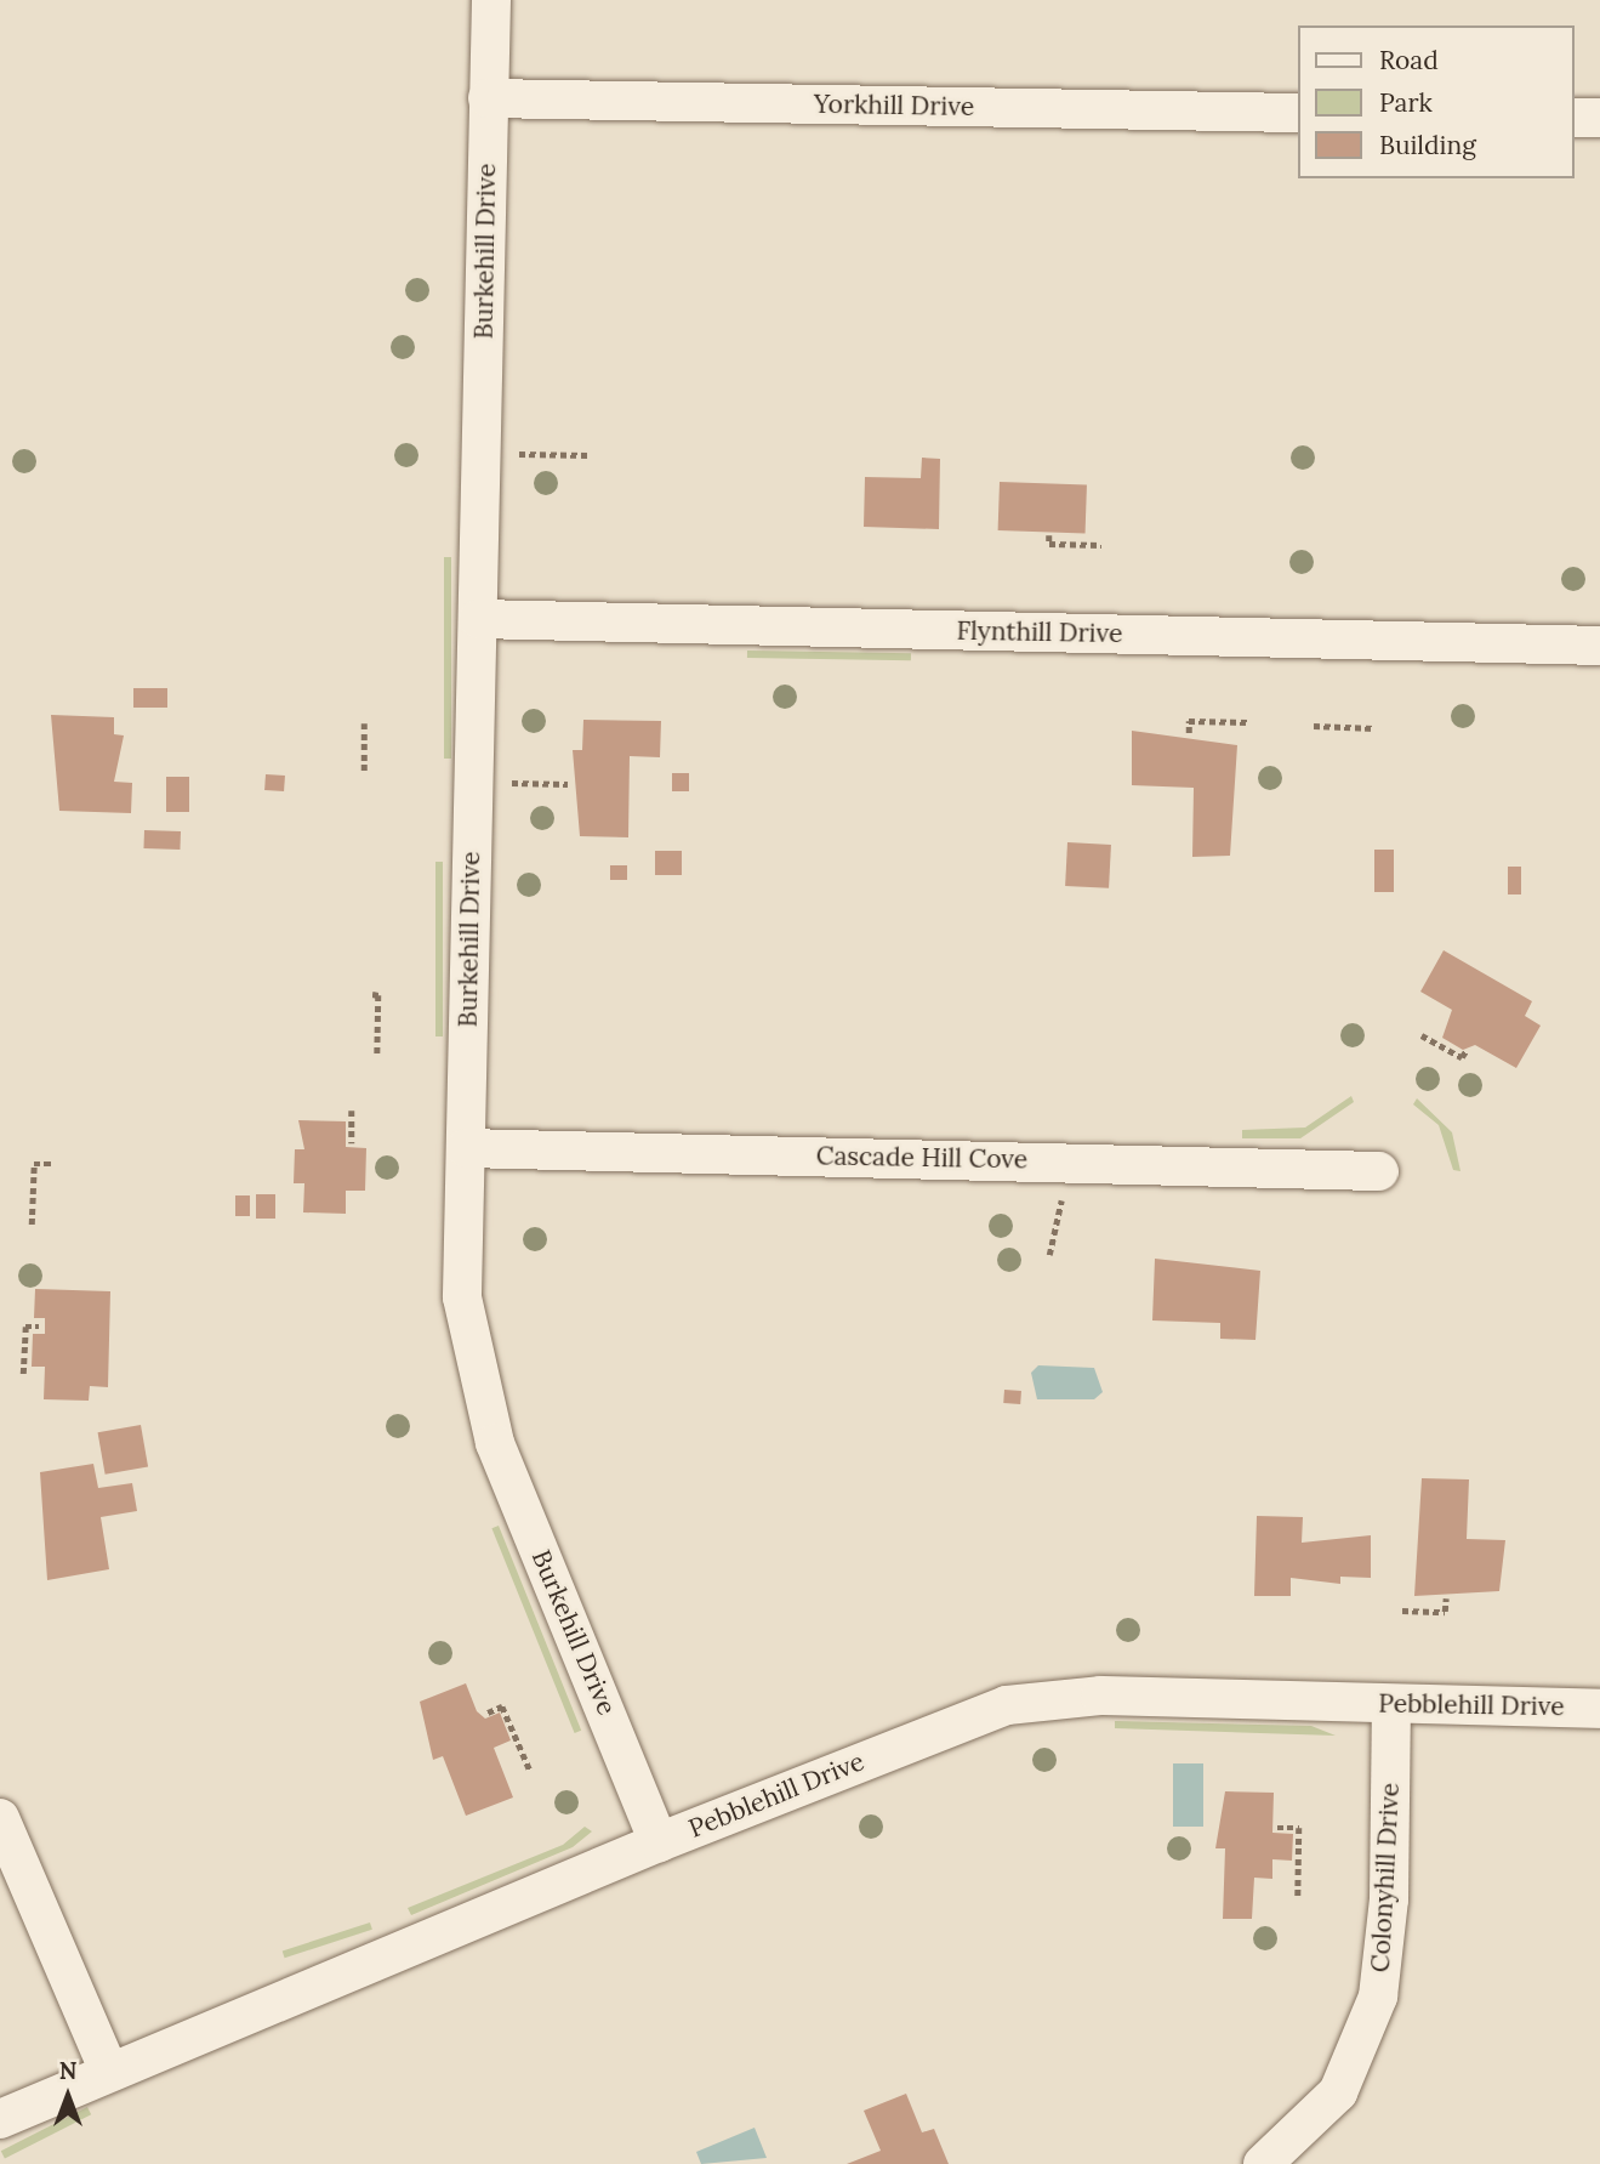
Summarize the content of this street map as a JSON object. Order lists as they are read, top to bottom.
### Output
{
  "streets": {
    "street": [
      "Yorkhill Drive",
      "Burkehill Drive",
      "Flynthill Drive",
      "Cascade Hill Cove",
      "Pebblehill Drive",
      "Colonyhill Drive"
    ]
  },
  "crossings": [
    ["Yorkhill Drive", "Burkehill Drive"],
    ["Burkehill Drive", "Flynthill Drive"],
    ["Burkehill Drive", "Cascade Hill Cove"],
    ["Burkehill Drive", "Pebblehill Drive"],
    ["Pebblehill Drive", "Colonyhill Drive"]
  ],
  "legend": ["Road", "Park", "Building"],
  "north": "top"
}
